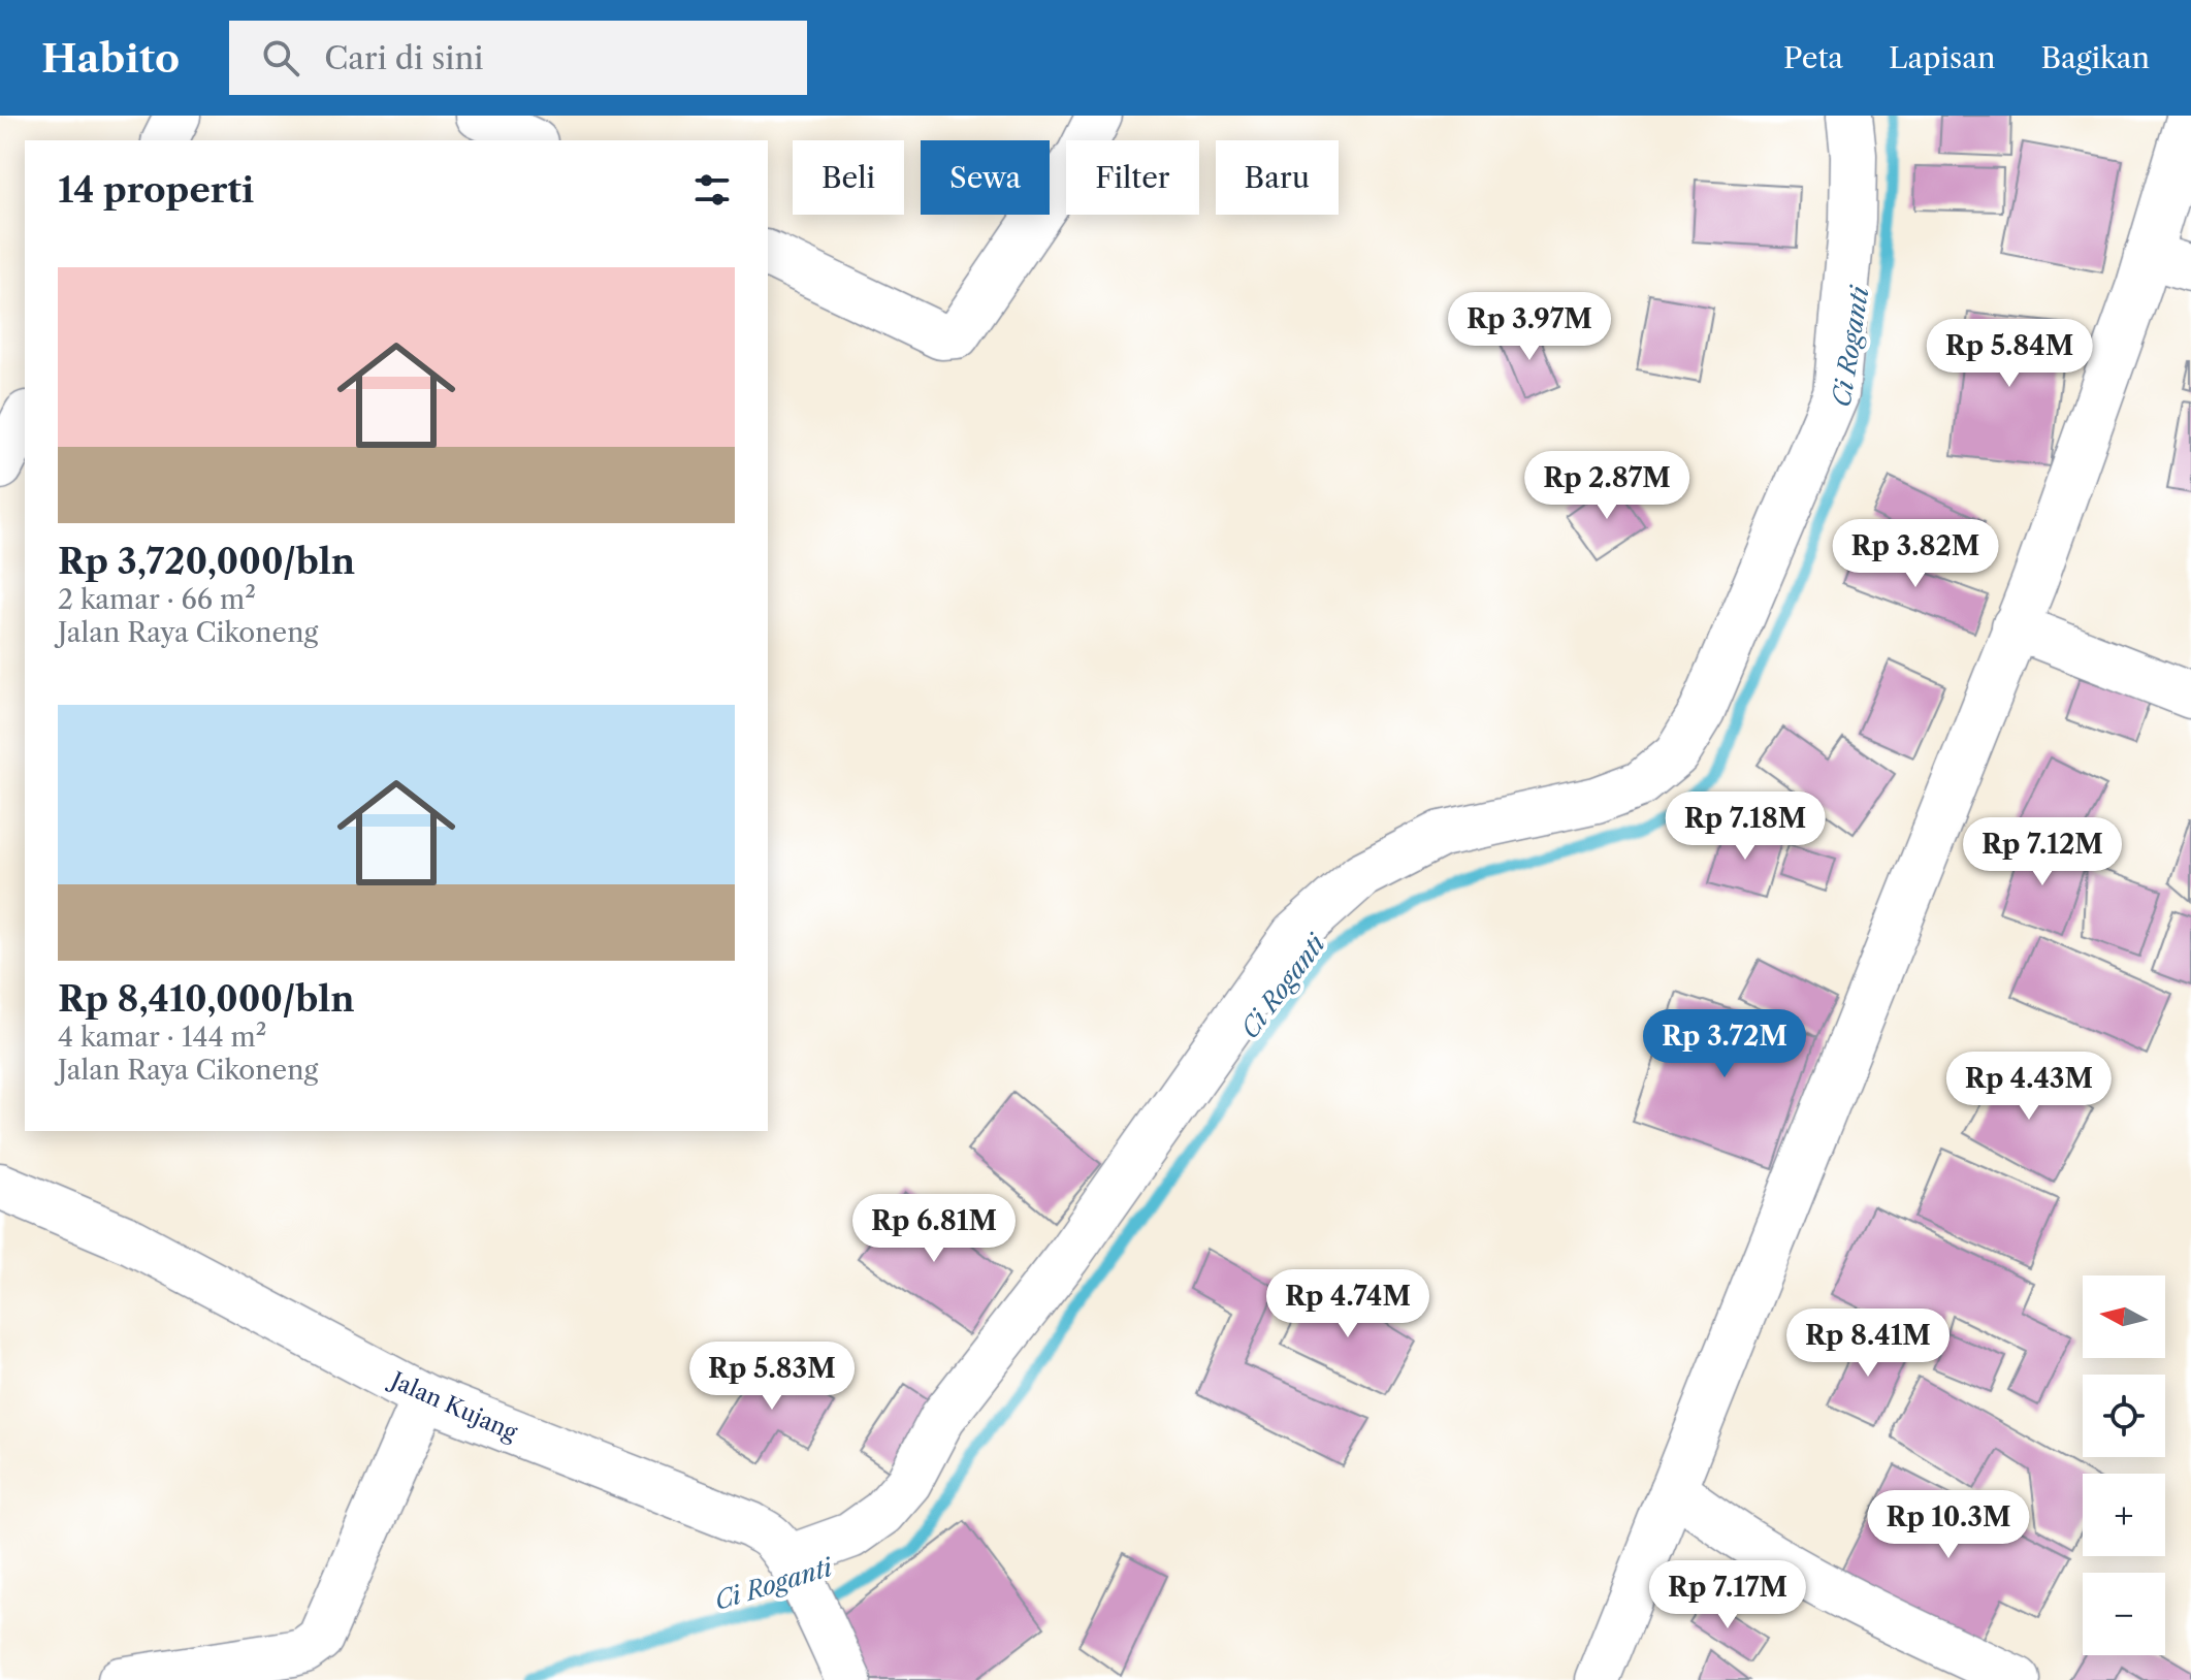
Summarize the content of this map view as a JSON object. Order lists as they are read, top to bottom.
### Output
{
  "streets": {
    "main road": ["Jalan Kujang"]
  },
  "water": ["Ci Roganti"],
  "north": "left",
  "page": {
    "header": "Habito",
    "search": "Cari di sini",
    "nav": ["Peta", "Lapisan", "Bagikan"],
    "chip": [
      "Beli",
      "Sewa",
      "Filter",
      "Baru"
    ],
    "heading": "14 properti",
    "list": [
      {
        "name": "Rp 3,720,000/bln",
        "note": "2 kamar · 66 m² · Jalan Raya Cikoneng"
      },
      {
        "name": "Rp 8,410,000/bln",
        "note": "4 kamar · 144 m² · Jalan Raya Cikoneng"
      }
    ],
    "price": [
      "Rp 3.97M",
      "Rp 5.84M",
      "Rp 2.87M",
      "Rp 3.82M",
      "Rp 7.18M",
      "Rp 7.12M",
      "Rp 3.72M",
      "Rp 4.43M",
      "Rp 6.81M",
      "Rp 4.74M",
      "Rp 8.41M",
      "Rp 5.83M",
      "Rp 10.3M",
      "Rp 7.17M"
    ],
    "map_buttons": ["+", "−"]
  }
}
